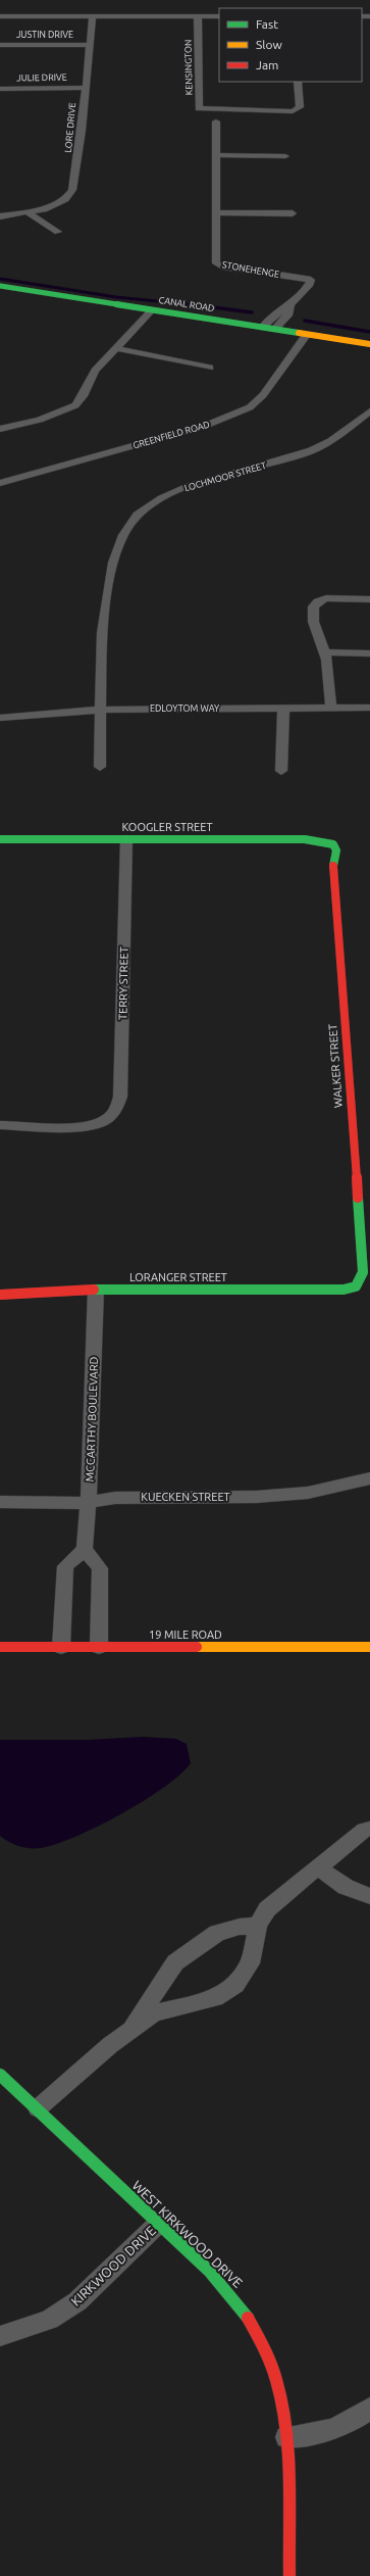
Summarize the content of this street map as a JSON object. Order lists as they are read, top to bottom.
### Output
{
  "streets": {
    "street": [
      "JUSTIN DRIVE",
      "KENSINGTON",
      "JULIE DRIVE",
      "LORE DRIVE",
      "STONEHENGE",
      "CANAL ROAD",
      "GREENFIELD ROAD",
      "LOCHMOOR STREET",
      "EDLOYTOM WAY",
      "KOOGLER STREET",
      "TERRY STREET",
      "WALKER STREET",
      "LORANGER STREET",
      "MCCARTHY BOULEVARD",
      "KUECKEN STREET",
      "19 MILE ROAD",
      "WEST KIRKWOOD DRIVE",
      "KIRKWOOD DRIVE"
    ]
  },
  "crossings": [
    ["JUSTIN DRIVE", "LORE DRIVE"],
    ["JULIE DRIVE", "LORE DRIVE"],
    ["STONEHENGE", "CANAL ROAD"],
    ["CANAL ROAD", "GREENFIELD ROAD"],
    ["LOCHMOOR STREET", "EDLOYTOM WAY"],
    ["KOOGLER STREET", "TERRY STREET"],
    ["KOOGLER STREET", "WALKER STREET"],
    ["WALKER STREET", "LORANGER STREET"],
    ["LORANGER STREET", "MCCARTHY BOULEVARD"],
    ["MCCARTHY BOULEVARD", "KUECKEN STREET"],
    ["WEST KIRKWOOD DRIVE", "KIRKWOOD DRIVE"]
  ],
  "legend": ["Fast", "Slow", "Jam"]
}
